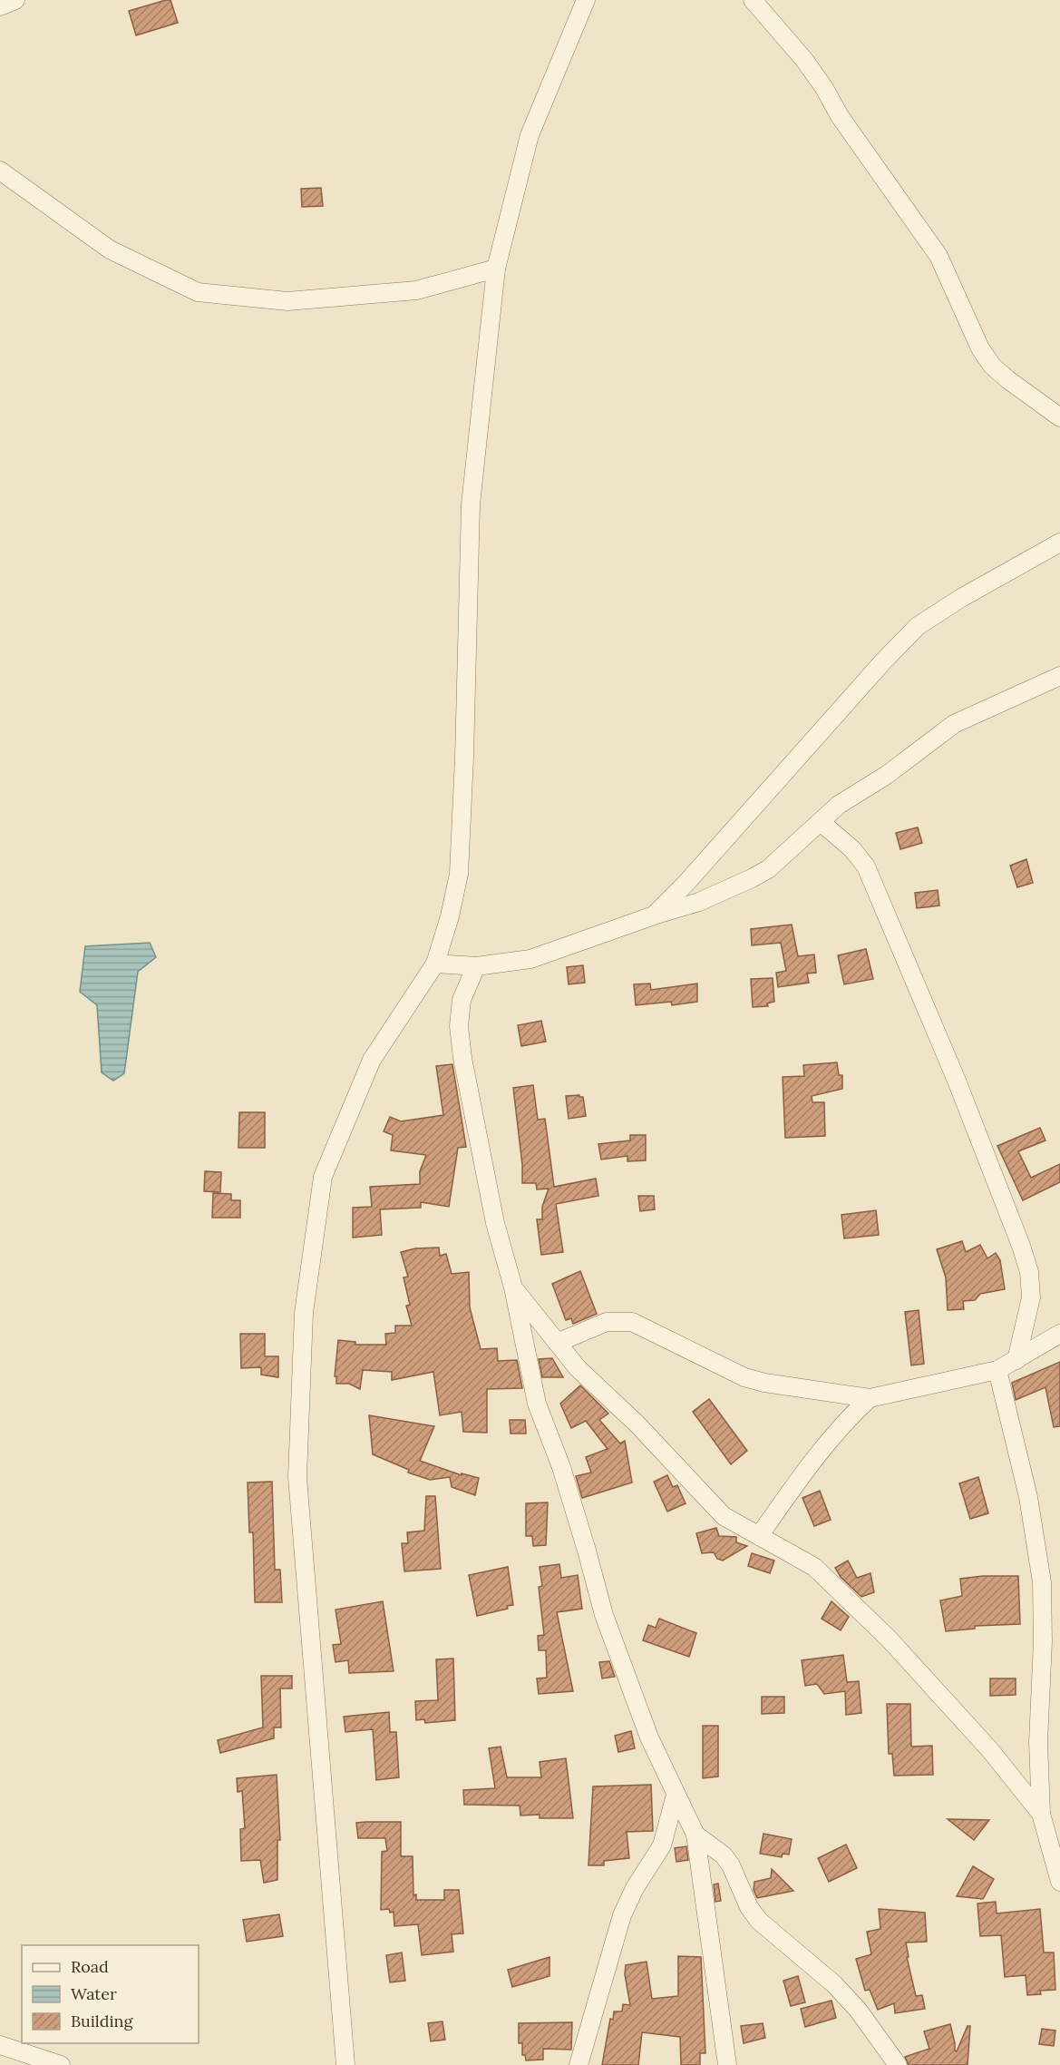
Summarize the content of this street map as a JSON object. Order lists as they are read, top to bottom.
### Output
{
  "legend": ["Road", "Water", "Building"]
}
